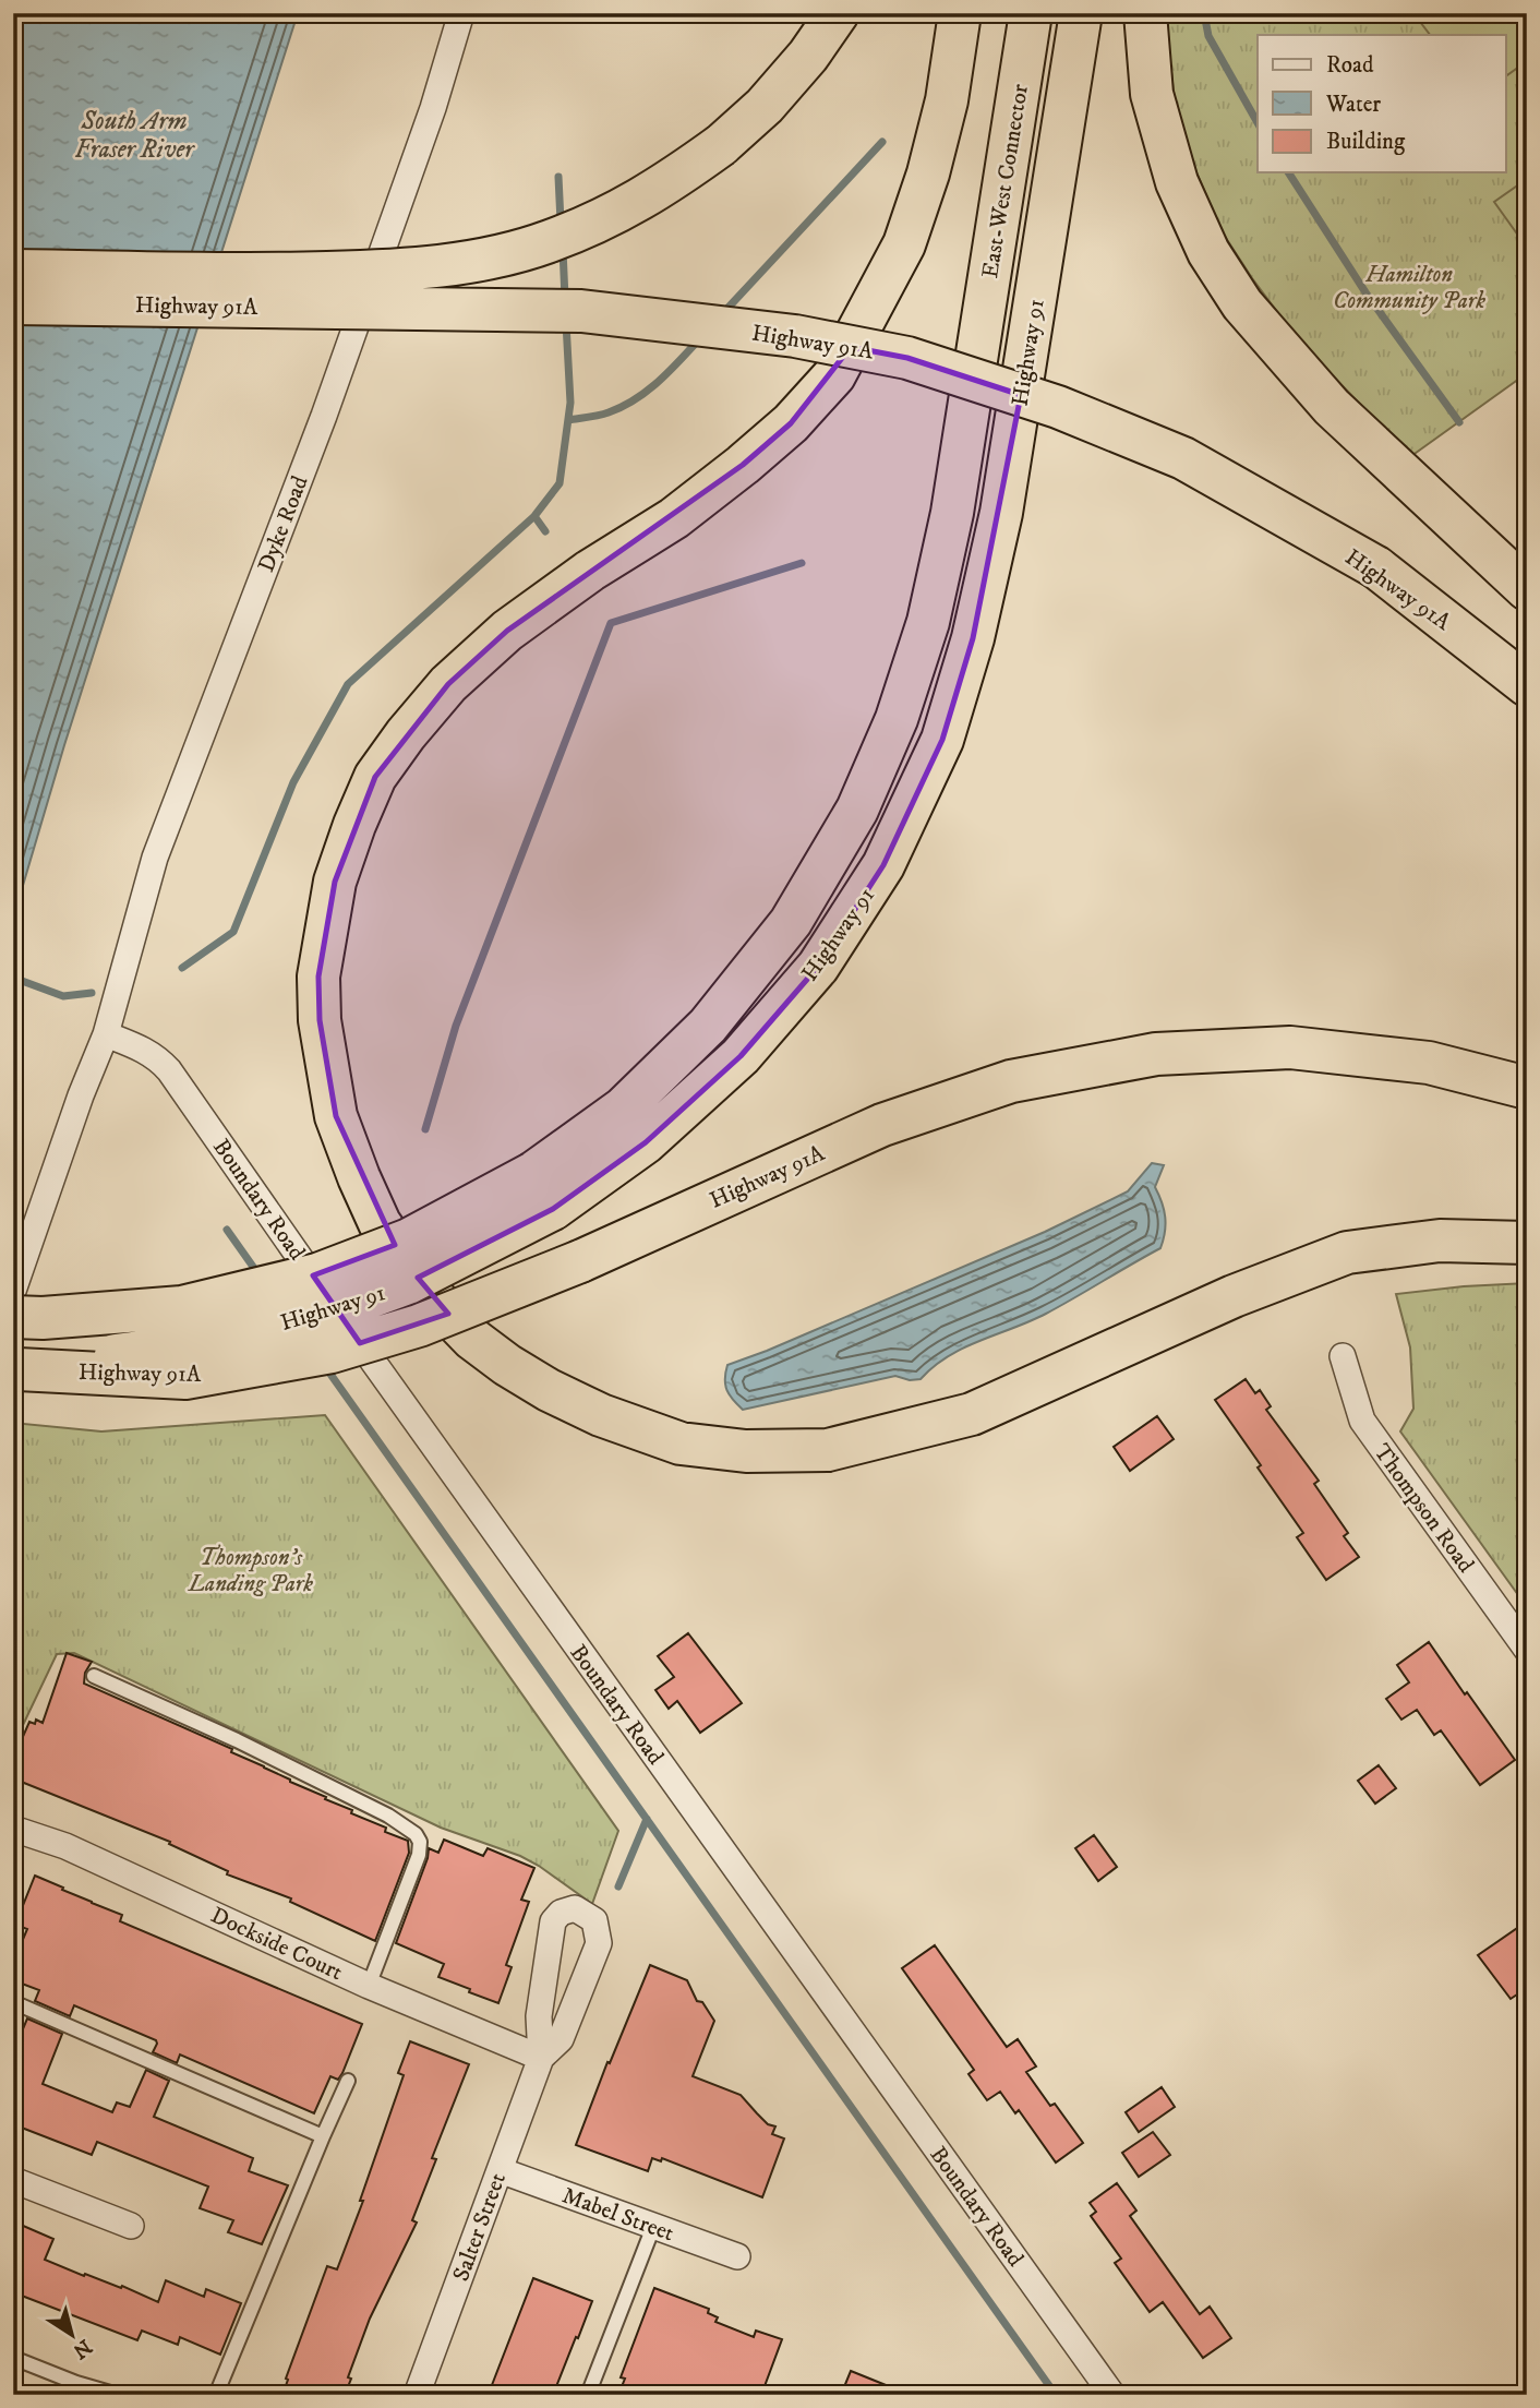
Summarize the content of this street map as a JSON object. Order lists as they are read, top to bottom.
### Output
{
  "streets": {
    "highway": ["East-West Connector", "Highway 91A", "Highway 91"],
    "street": [
      "Dyke Road",
      "Boundary Road",
      "Thompson Road",
      "Dockside Court",
      "Mabel Street",
      "Salter Street"
    ]
  },
  "crossings": [
    ["East-West Connector", "Highway 91"],
    ["Highway 91A", "Highway 91"],
    ["Dyke Road", "Boundary Road"],
    ["Dockside Court", "Salter Street"],
    ["Mabel Street", "Salter Street"]
  ],
  "water": ["South Arm Fraser River"],
  "parks": ["Hamilton Community Park", "Thompson's Landing Park"],
  "legend": ["Road", "Water", "Building"],
  "north": "bottom right"
}
